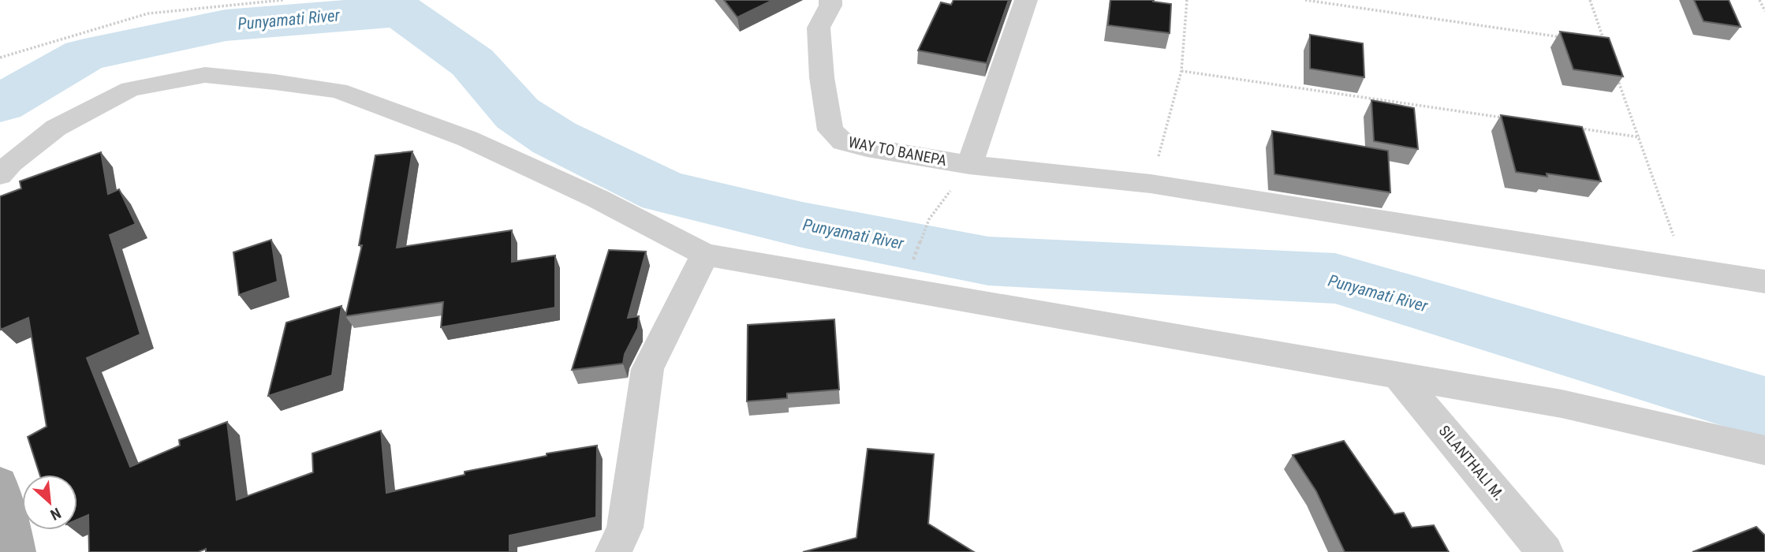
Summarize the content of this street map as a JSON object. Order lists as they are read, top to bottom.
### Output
{
  "streets": {
    "street": ["WAY TO BANEPA", "SILANTHALI M."]
  },
  "water": ["Punyamati River"],
  "north": "bottom right"
}
